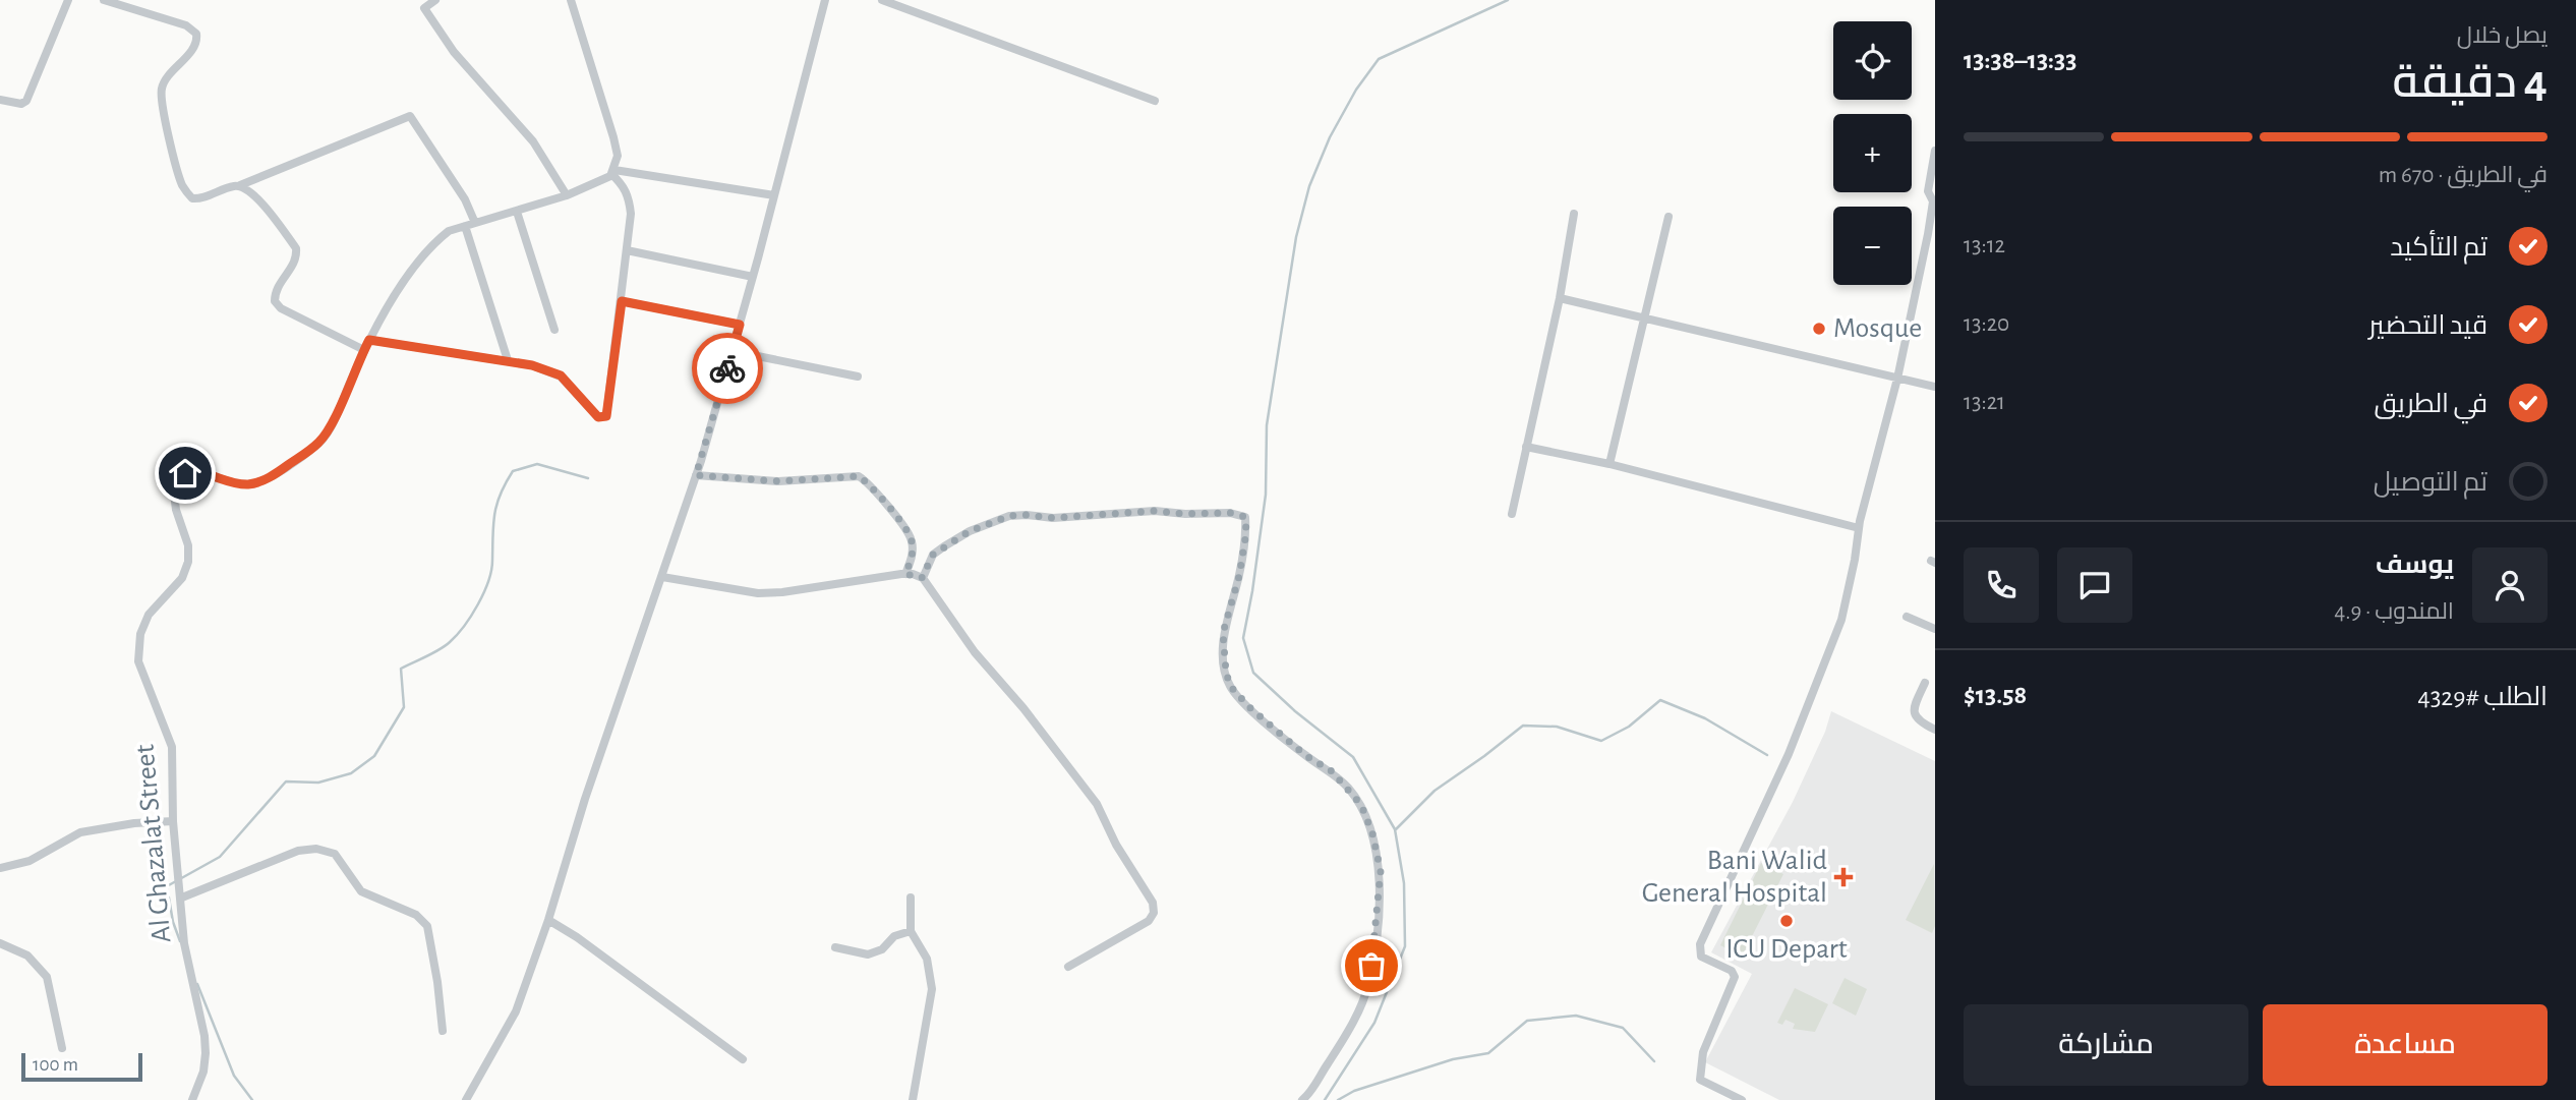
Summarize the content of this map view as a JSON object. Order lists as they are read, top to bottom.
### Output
{
  "streets": {
    "street": ["Al Ghazalat Street"]
  },
  "places": {
    "other": ["Mosque", "ICU Depart"],
    "health": ["Bani Walid General Hospital"]
  },
  "scale_bar": "100 m",
  "page": {
    "heading": ["4 دقيقة", "يصل خلال", "13:33–13:38"],
    "panel": [
      "يوسف",
      "المندوب · 4.9",
      "الطلب #4329",
      "$13.58"
    ],
    "map_buttons": ["+", "−"],
    "bar": "في الطريق · 670 m",
    "list": [
      ["تم التأكيد", "13:12"],
      ["قيد التحضير", "13:20"],
      ["في الطريق", "13:21"],
      "تم التوصيل"
    ],
    "buttons": ["مساعدة", "مشاركة"],
    "scale": "100 m"
  }
}
